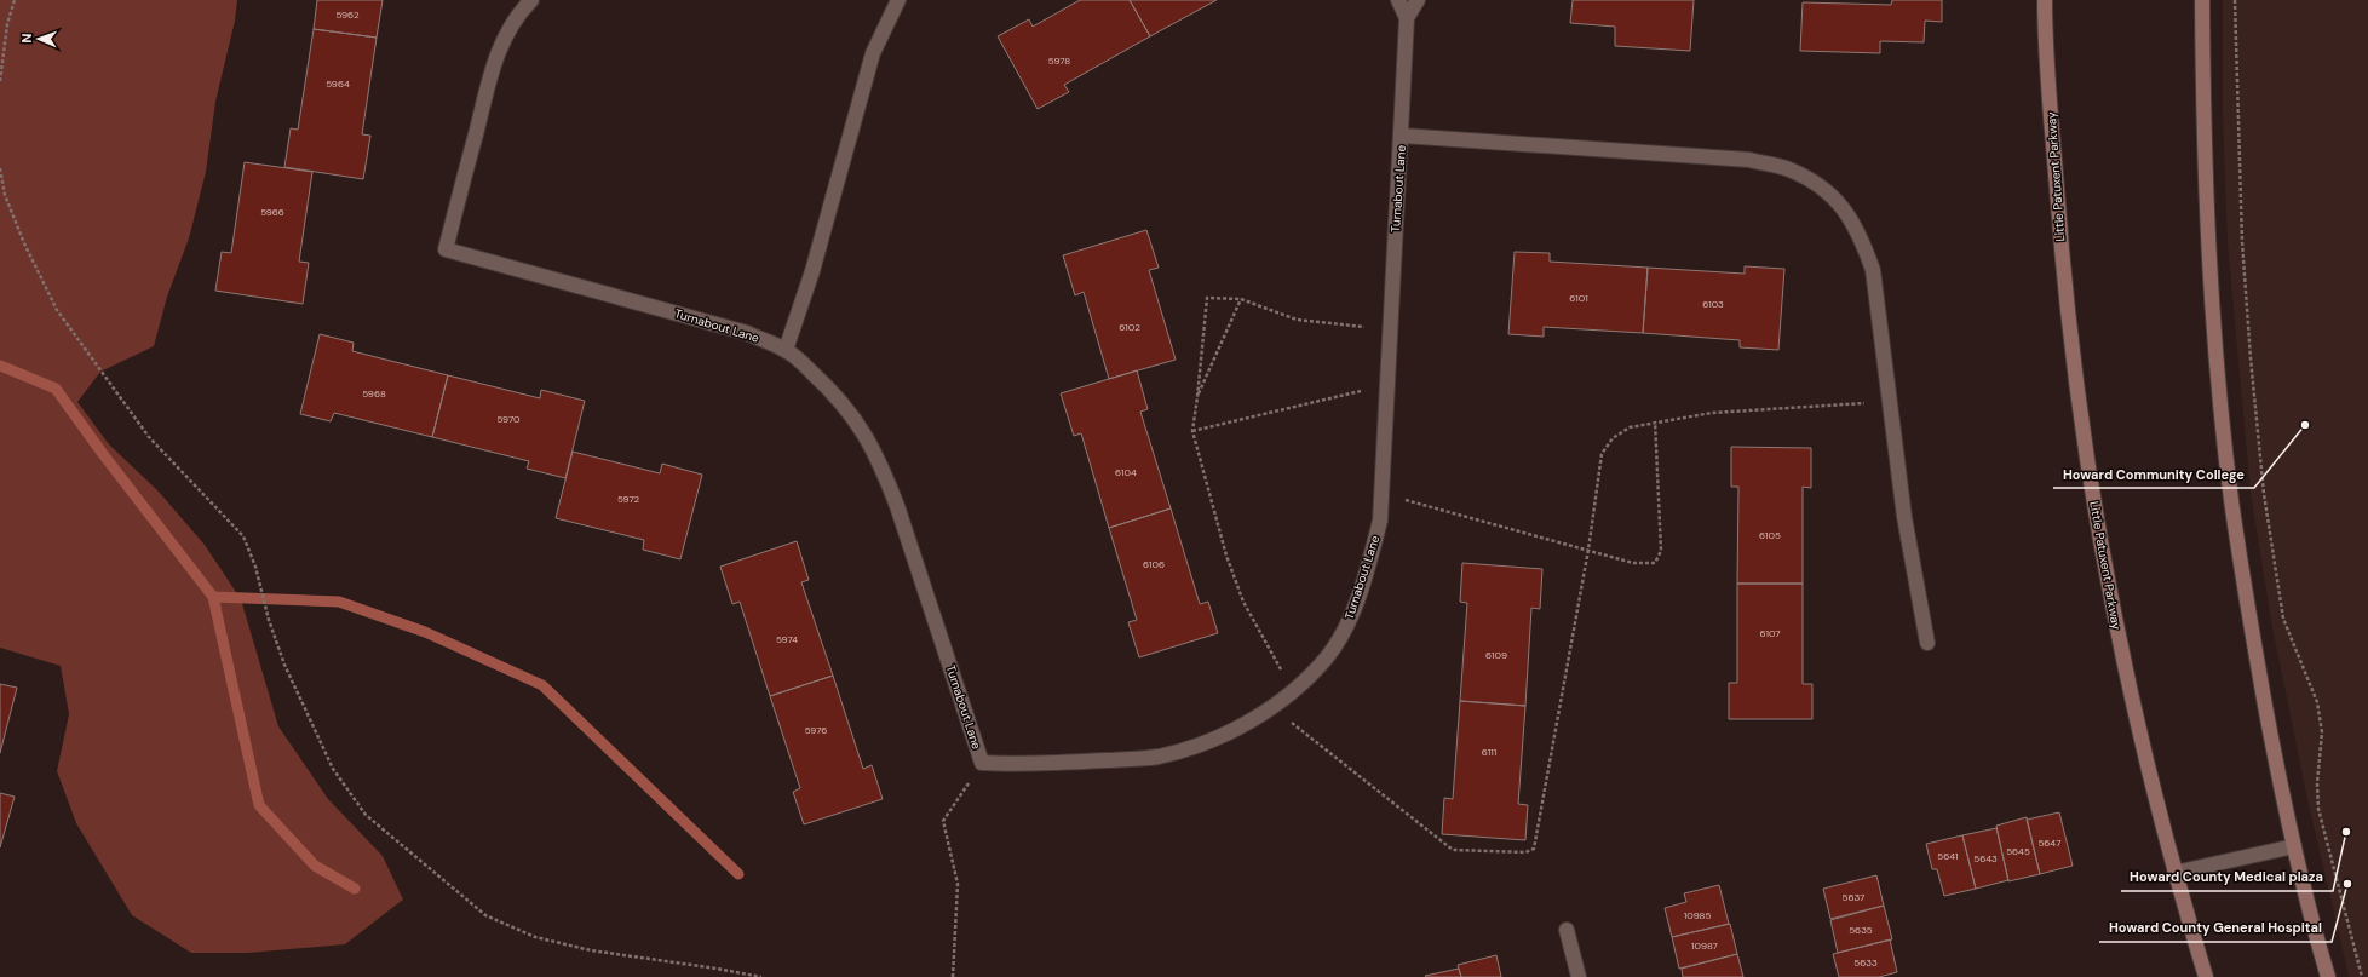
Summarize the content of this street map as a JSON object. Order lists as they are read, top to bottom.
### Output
{
  "streets": {
    "main road": ["Little Patuxent Parkway"],
    "street": ["Turnabout Lane"]
  },
  "places": ["Howard Community College", "Howard County Medical plaza", "Howard County General Hospital"],
  "house_numbers": [
    "5962",
    "5978",
    "5964",
    "5966",
    "6101",
    "6103",
    "6102",
    "5968",
    "5970",
    "6104",
    "5972",
    "6105",
    "6106",
    "6107",
    "5974",
    "6109",
    "5976",
    "6111",
    "5647",
    "5645",
    "5641",
    "5643",
    "5637",
    "10985",
    "5635",
    "10987",
    "5633"
  ],
  "north": "left"
}
